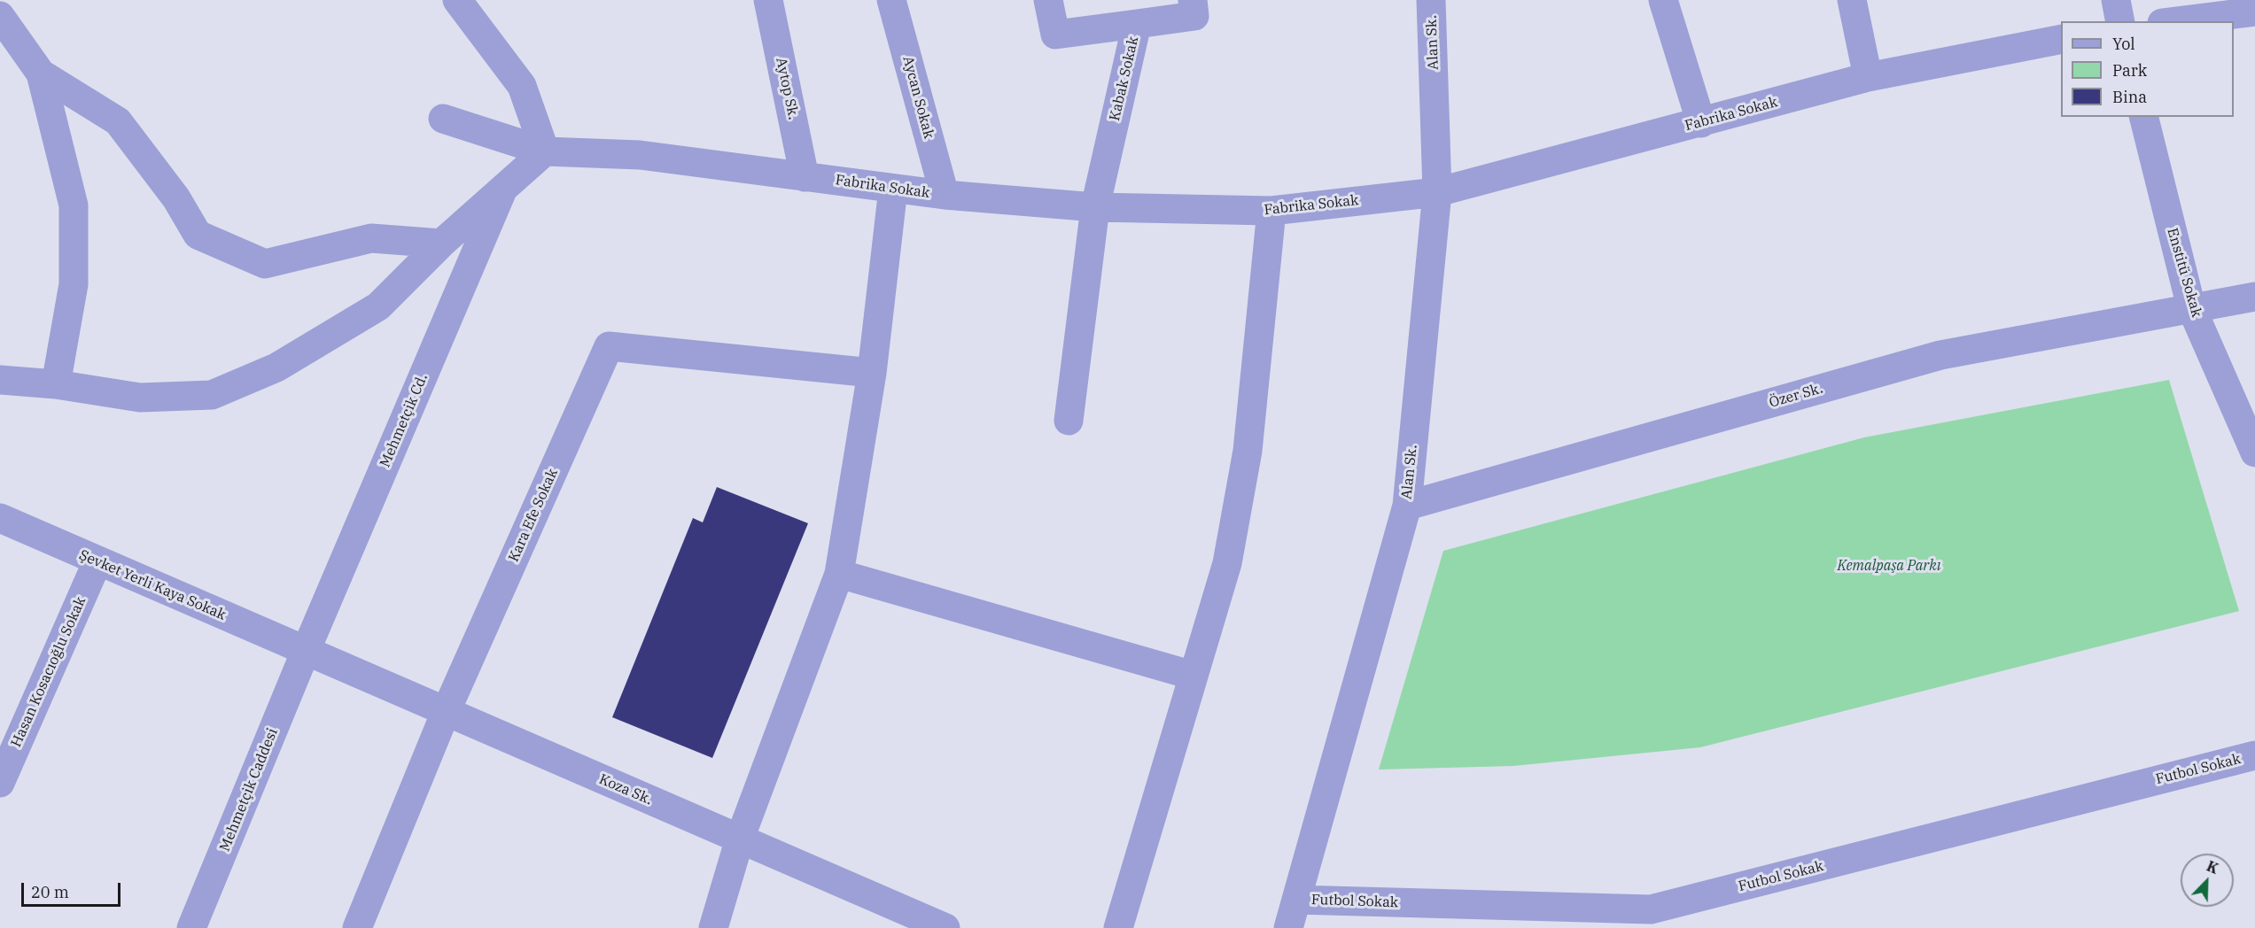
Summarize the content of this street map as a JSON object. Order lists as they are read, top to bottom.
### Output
{
  "streets": {
    "street": [
      "Alan Sk.",
      "Kabak Sokak",
      "Aytop Sk.",
      "Aycan Sokak",
      "Fabrika Sokak",
      "Enstitü Sokak",
      "Özer Sk.",
      "Mehmetçik Cd.",
      "Kara Efe Sokak",
      "Şevket Yerli Kaya Sokak",
      "Hasan Kosacıoğlu Sokak",
      "Futbol Sokak",
      "Mehmetçik Caddesi",
      "Koza Sk."
    ]
  },
  "crossings": [
    ["Alan Sk.", "Fabrika Sokak"],
    ["Alan Sk.", "Özer Sk."],
    ["Alan Sk.", "Futbol Sokak"],
    ["Kabak Sokak", "Fabrika Sokak"],
    ["Aytop Sk.", "Fabrika Sokak"],
    ["Aycan Sokak", "Fabrika Sokak"],
    ["Enstitü Sokak", "Özer Sk."],
    ["Mehmetçik Cd.", "Şevket Yerli Kaya Sokak"],
    ["Mehmetçik Cd.", "Mehmetçik Caddesi"],
    ["Mehmetçik Cd.", "Koza Sk."],
    ["Kara Efe Sokak", "Koza Sk."],
    ["Şevket Yerli Kaya Sokak", "Hasan Kosacıoğlu Sokak"],
    ["Şevket Yerli Kaya Sokak", "Mehmetçik Caddesi"],
    ["Şevket Yerli Kaya Sokak", "Koza Sk."],
    ["Mehmetçik Caddesi", "Koza Sk."]
  ],
  "parks": ["Kemalpaşa Parkı"],
  "legend": ["Yol", "Park", "Bina"],
  "scale_bar": "20 m",
  "north": "top right"
}
